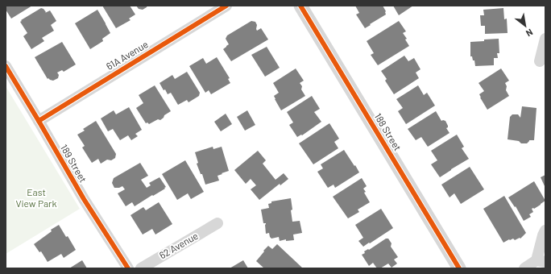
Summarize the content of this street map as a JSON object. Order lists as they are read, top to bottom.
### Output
{
  "streets": {
    "street": [
      "61A Avenue",
      "188 Street",
      "189 Street",
      "62 Avenue"
    ]
  },
  "crossings": [
    ["61A Avenue", "189 Street"]
  ],
  "parks": ["East View Park"],
  "north": "bottom right"
}
